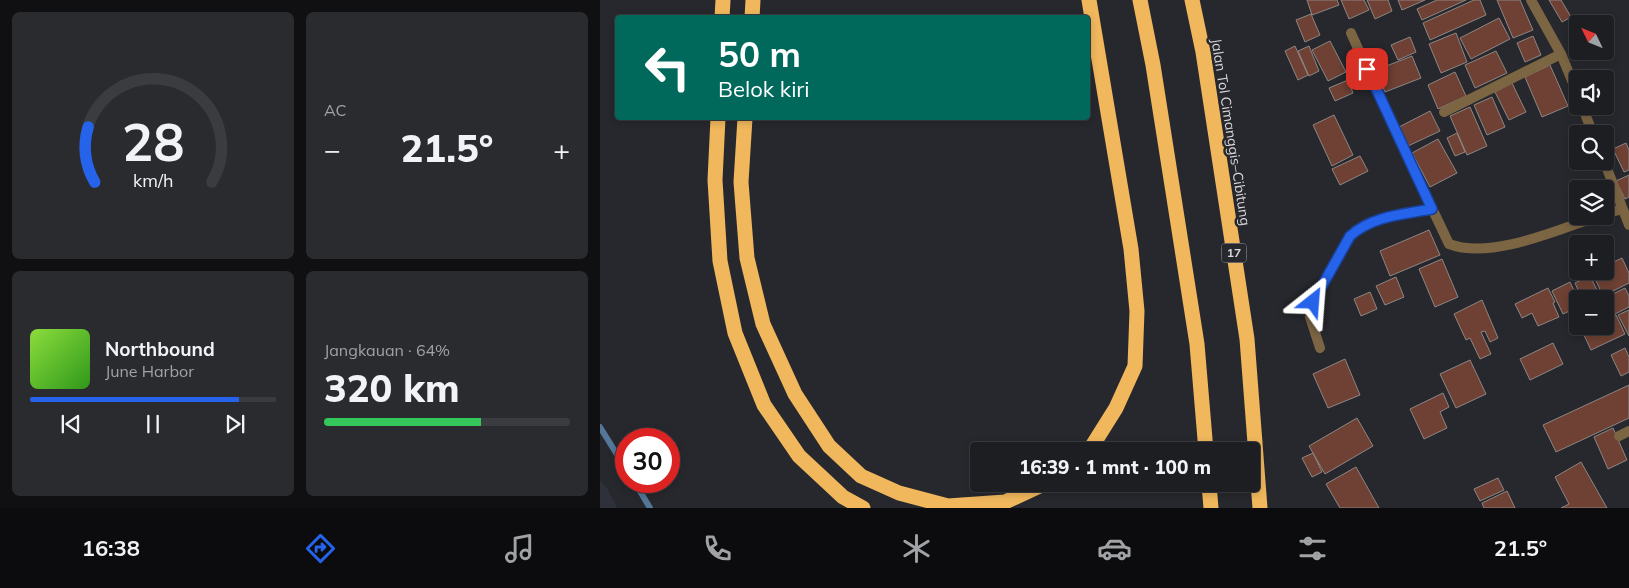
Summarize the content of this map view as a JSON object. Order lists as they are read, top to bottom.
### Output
{
  "streets": {
    "highway": ["Jalan Tol Cimanggis–Cibitung", "17"]
  },
  "north": "top left",
  "page": {
    "tile": [
      "AC",
      ["Jangkauan · 64%", "320 km"]
    ],
    "map_buttons": ["+", "−"],
    "turn": ["50 m", "Belok kiri"],
    "heat": ["−", "21.5°", "+"],
    "song": ["Northbound", "June Harbor"],
    "limit": "30",
    "trip": "16:39 · 1 mnt · 100 m",
    "tabs": ["16:38", "21.5°"],
    "gauge": ["28", "km/h"]
  }
}
